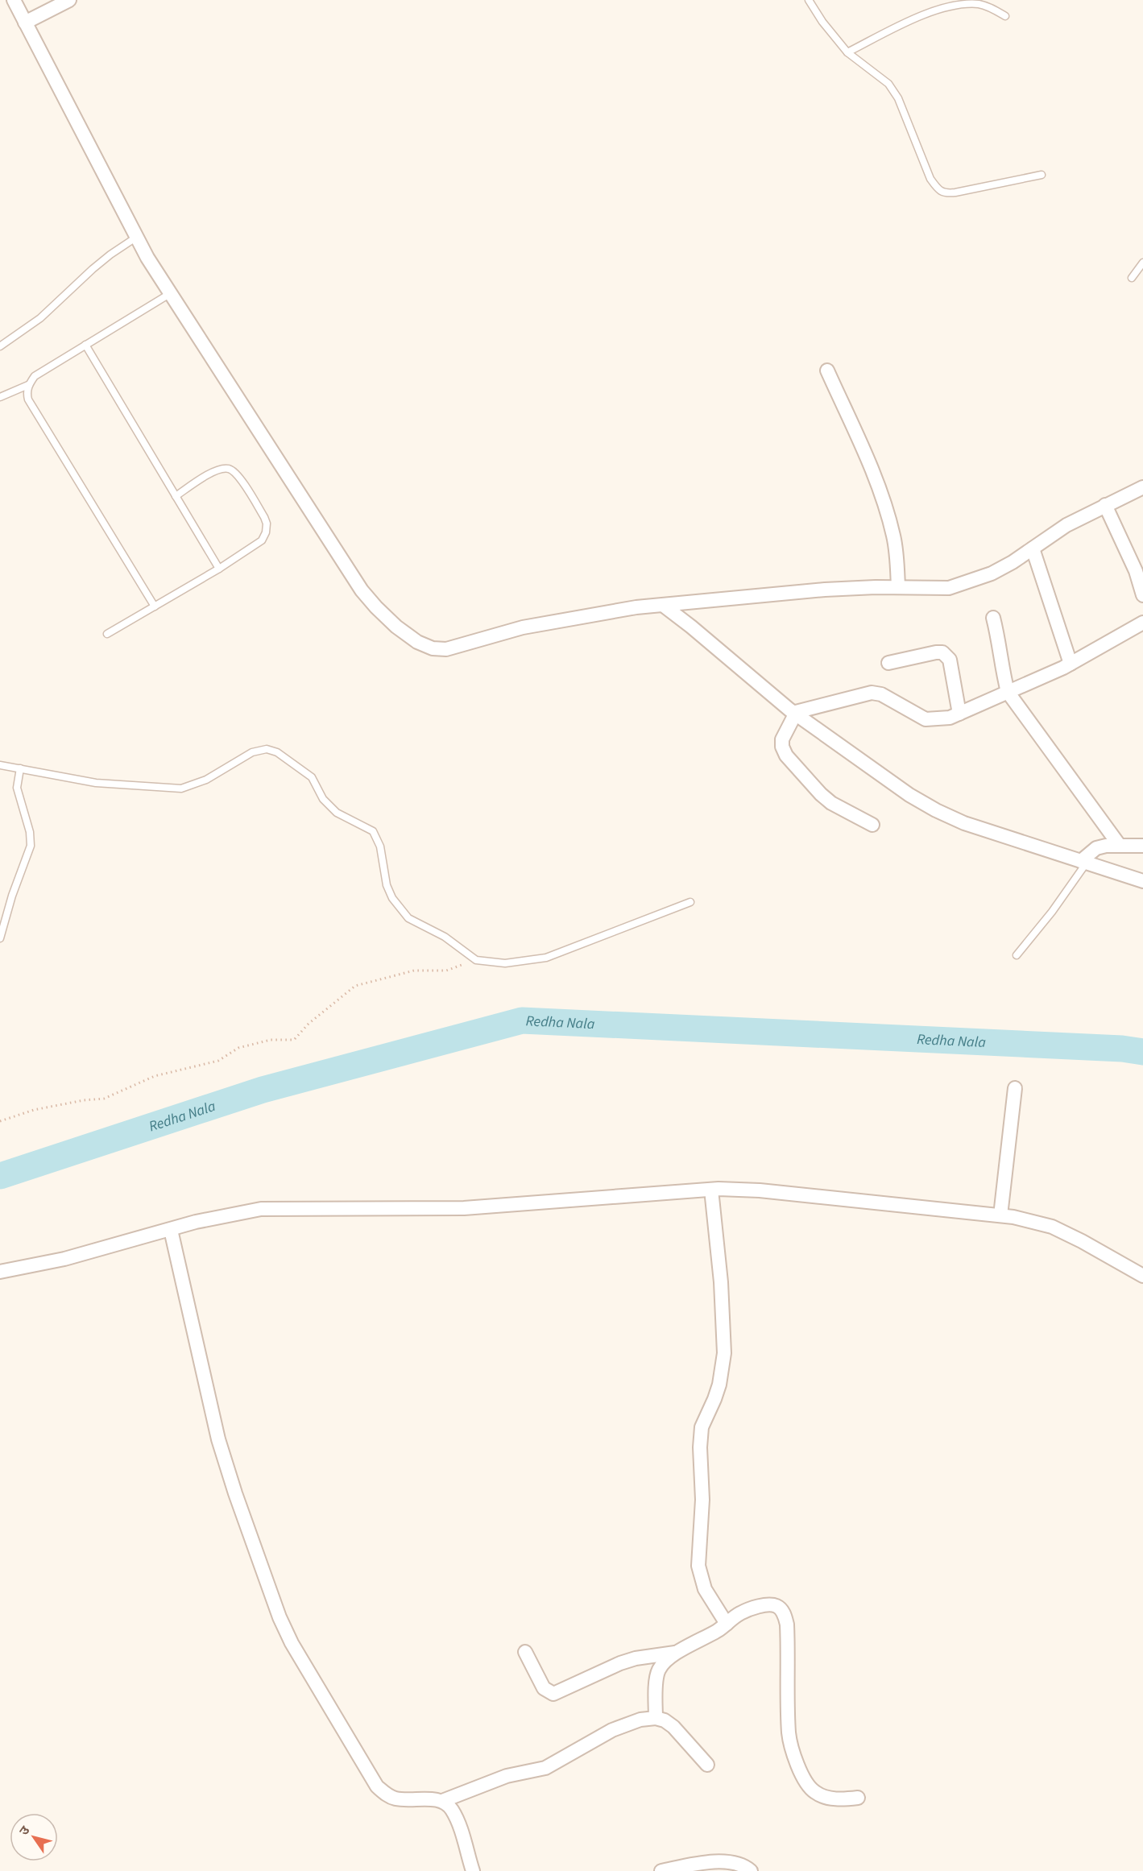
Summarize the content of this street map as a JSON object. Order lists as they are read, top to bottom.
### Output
{
  "water": ["Redha Nala"],
  "north": "top left"
}
